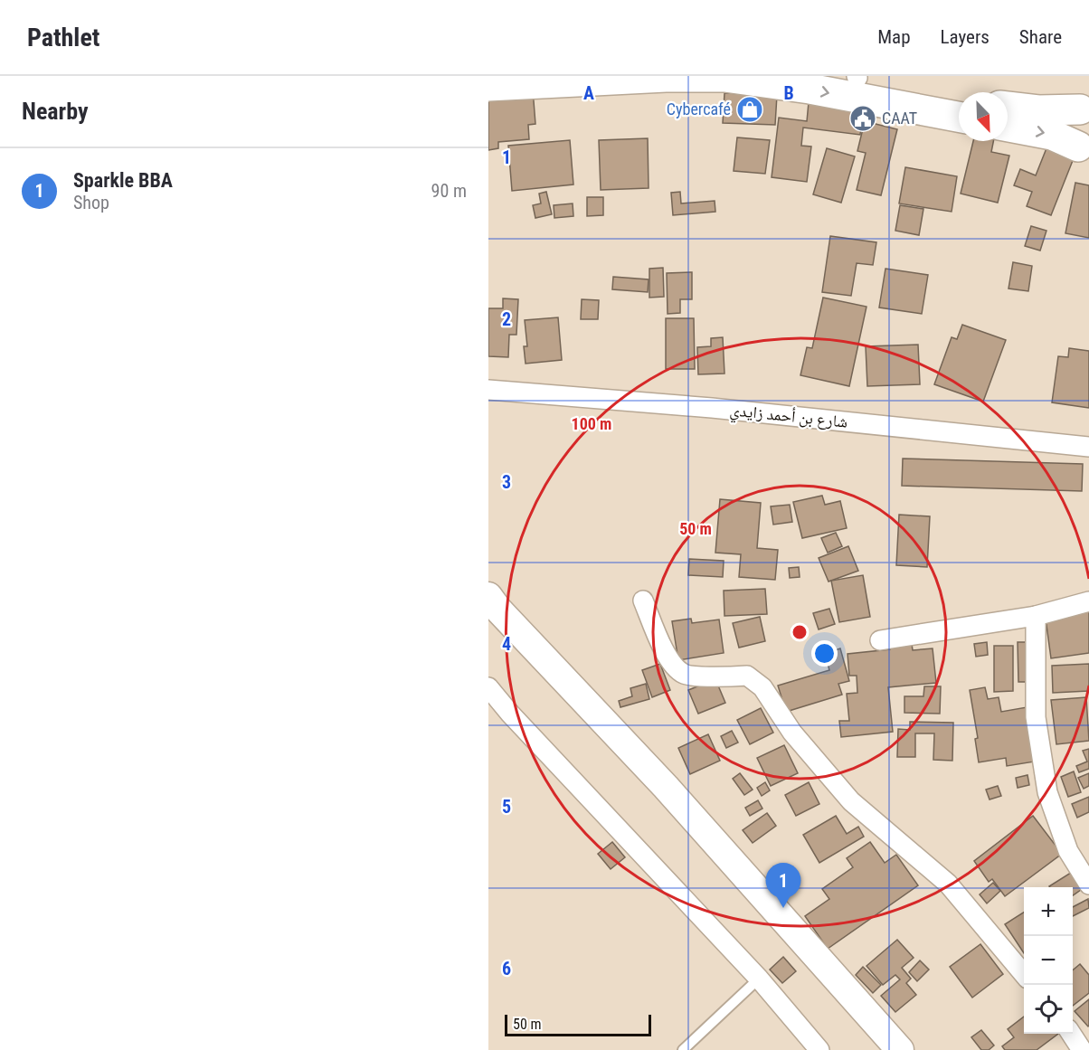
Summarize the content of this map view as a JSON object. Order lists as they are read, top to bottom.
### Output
{
  "streets": {
    "street": ["شارع بن أحمد زايدي"]
  },
  "places": {
    "shop": ["Cybercafé"],
    "public building": ["CAAT"]
  },
  "scale_bar": "50 m",
  "north": "bottom right",
  "page": {
    "header": "Pathlet",
    "nav": ["Map", "Layers", "Share"],
    "heading": "Nearby",
    "list": [
      {
        "mark": "1",
        "name": "Sparkle BBA",
        "note": "Shop",
        "value": "90 m"
      }
    ],
    "pins": "1",
    "map_buttons": ["+", "−"],
    "scale": "50 m"
  },
  "grid": {
    "columns": ["A", "B"],
    "rows": [
      "1",
      "2",
      "3",
      "4",
      "5",
      "6"
    ]
  },
  "rings": ["100 m", "50 m"]
}
